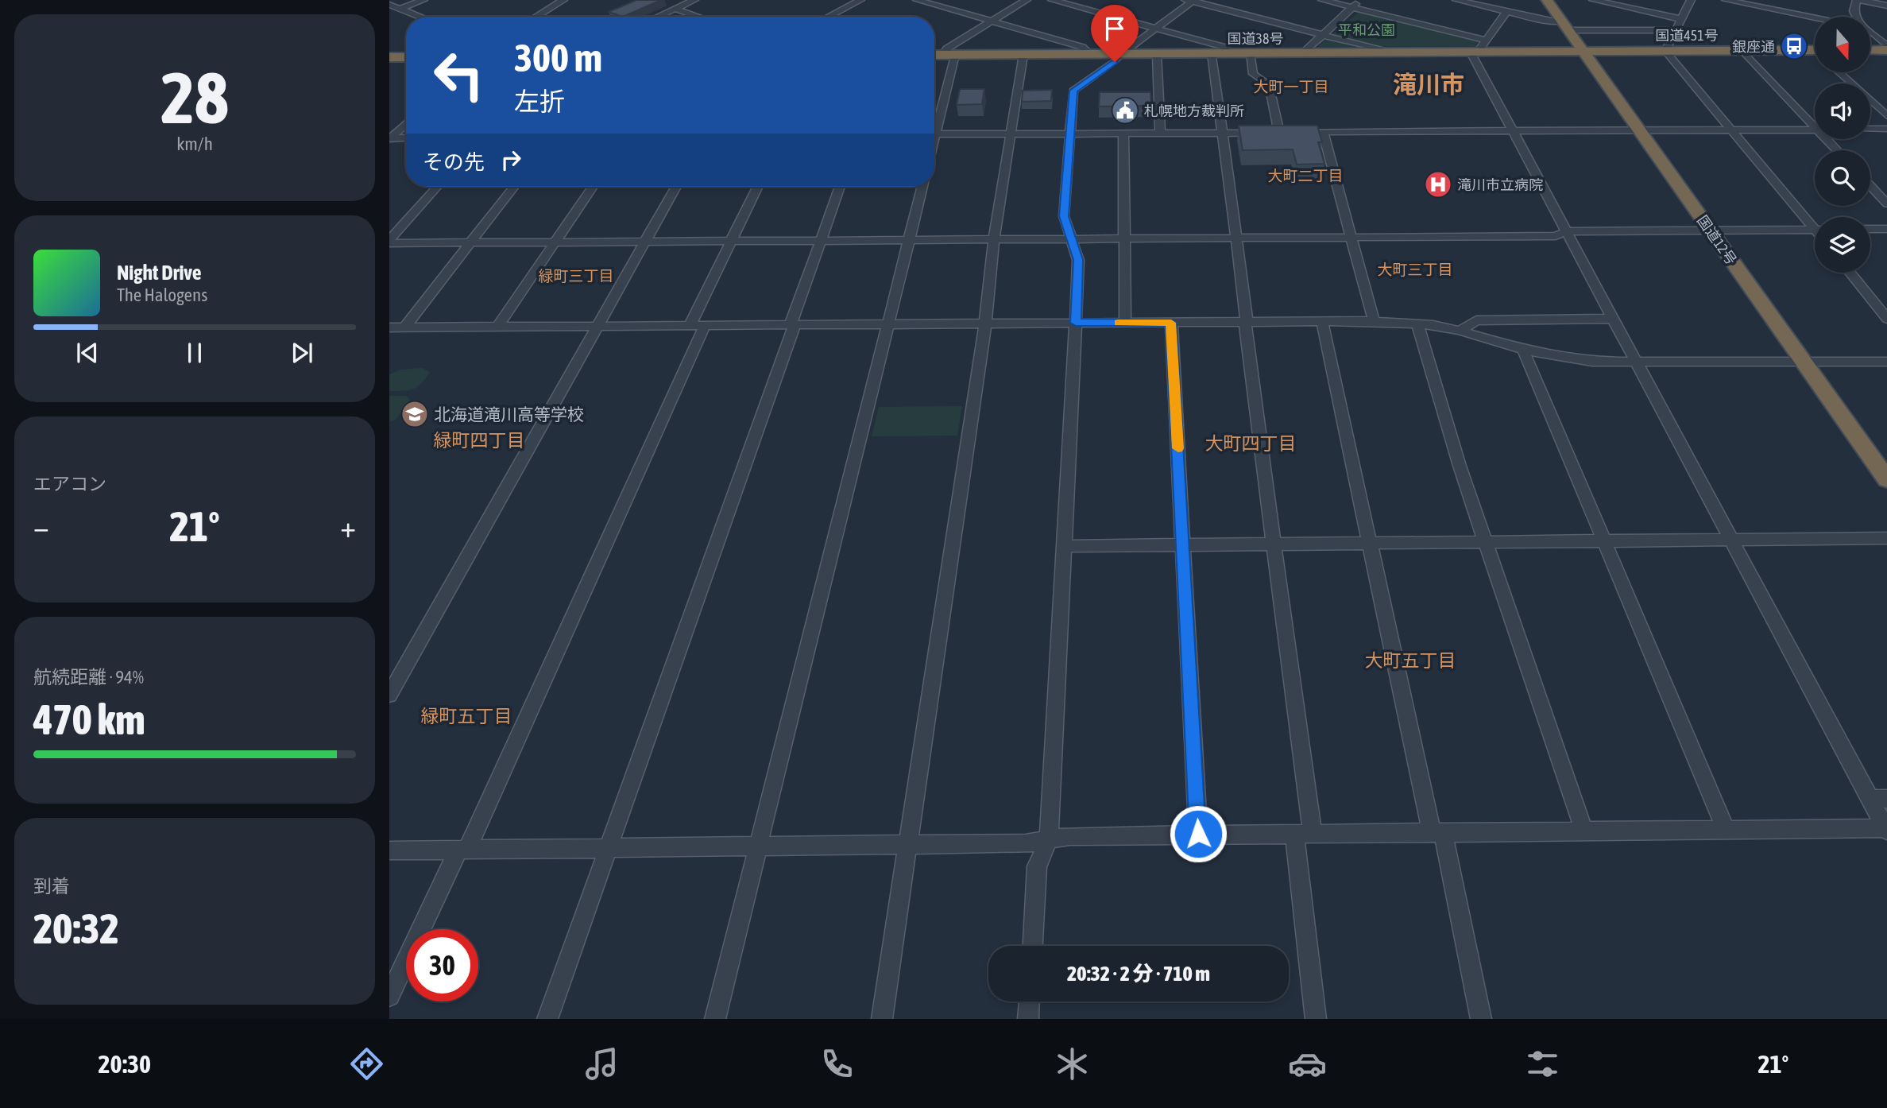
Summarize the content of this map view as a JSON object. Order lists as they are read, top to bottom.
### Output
{
  "streets": {
    "highway": ["国道451号", "国道38号", "国道12号"]
  },
  "crossings": [
    ["国道451号", "国道38号"],
    ["国道451号", "国道12号"],
    ["国道38号", "国道12号"]
  ],
  "districts": [
    "滝川市",
    "大町一丁目",
    "大町二丁目",
    "大町三丁目",
    "緑町三丁目",
    "緑町四丁目",
    "大町四丁目",
    "大町五丁目",
    "緑町五丁目"
  ],
  "parks": ["平和公園"],
  "places": {
    "bus stop": ["銀座通"],
    "public building": ["札幌地方裁判所"],
    "hospital": ["滝川市立病院"],
    "school or university": ["北海道滝川高等学校"]
  },
  "north": "bottom",
  "page": {
    "tile": [
      ["28", "km/h"],
      "エアコン",
      ["航続距離 · 94%", "470 km"],
      ["到着", "20:32"]
    ],
    "turn": ["300 m", "左折"],
    "then": "その先",
    "song": ["Night Drive", "The Halogens"],
    "heat": ["−", "21°", "+"],
    "limit": "30",
    "trip": "20:32 · 2 分 · 710 m",
    "tabs": ["20:30", "21°"]
  }
}
